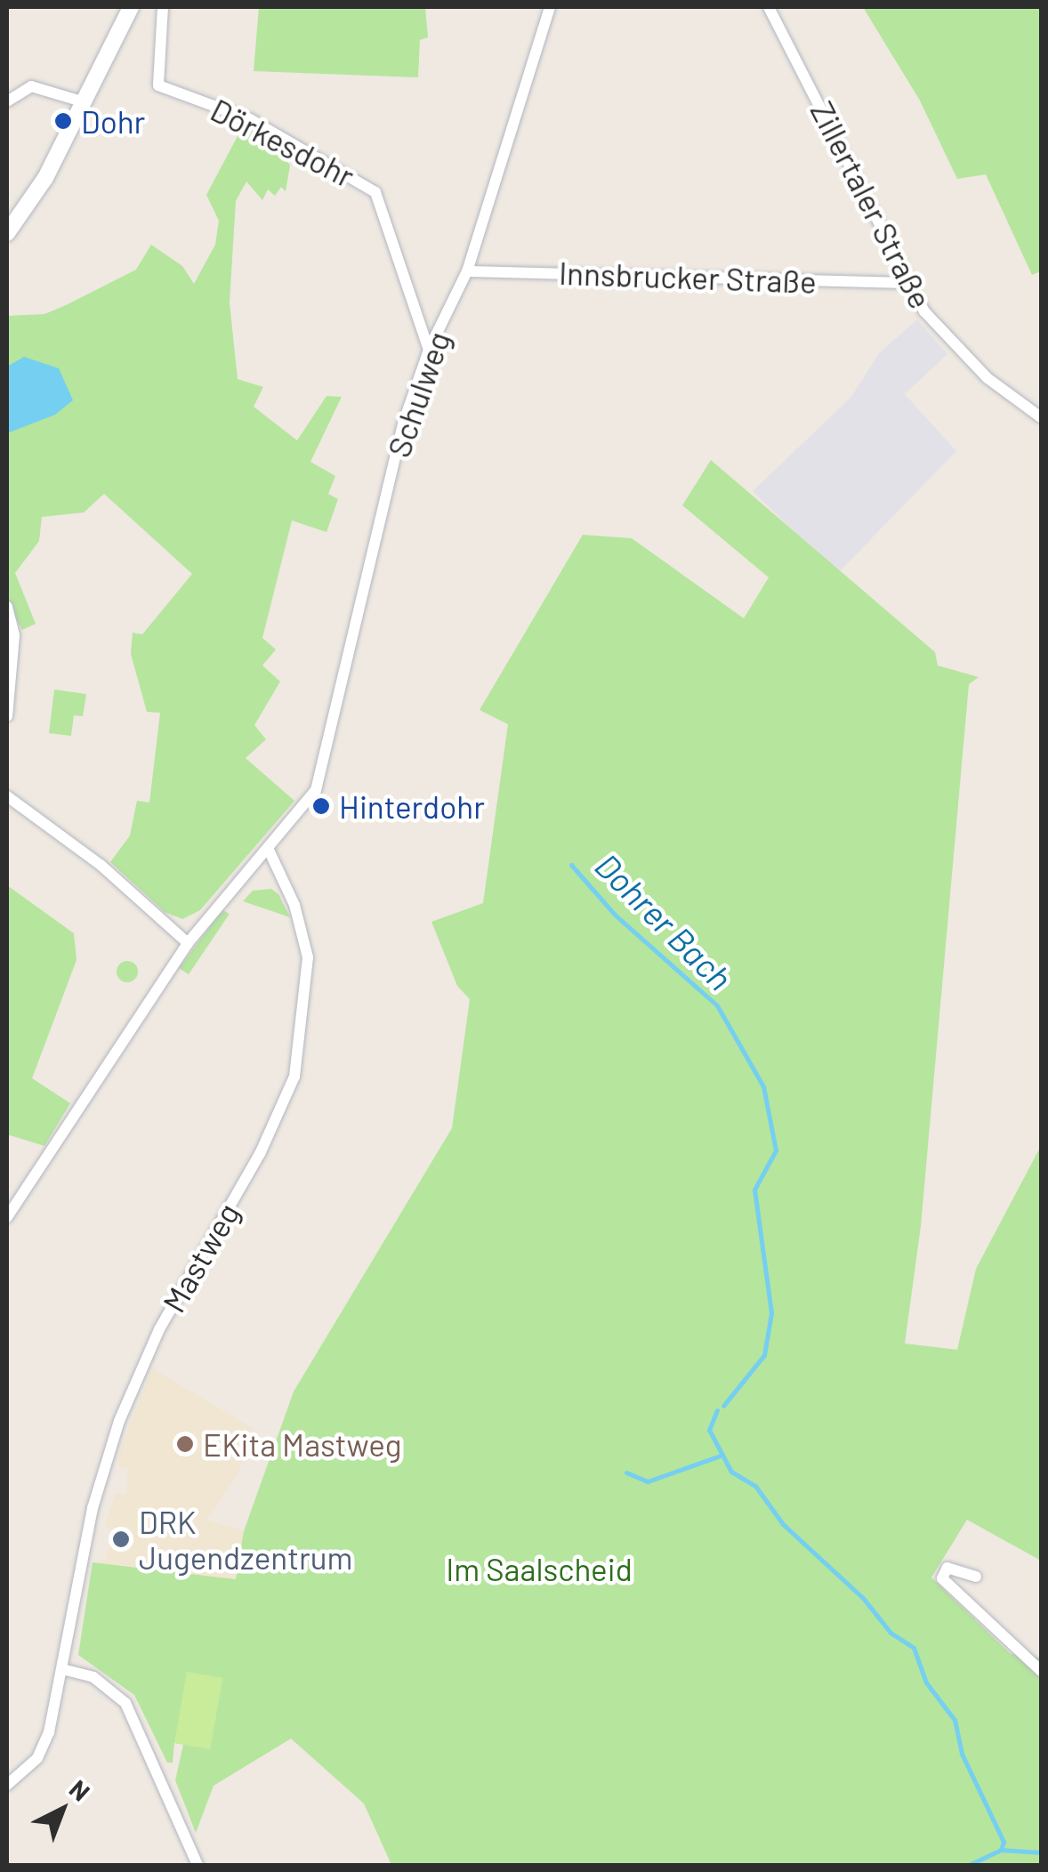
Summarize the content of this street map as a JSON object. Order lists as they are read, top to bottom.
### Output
{
  "streets": {
    "street": [
      "Dörkesdohr",
      "Zillertaler Straße",
      "Innsbrucker Straße",
      "Schulweg",
      "Mastweg"
    ]
  },
  "crossings": [
    ["Dörkesdohr", "Schulweg"],
    ["Zillertaler Straße", "Innsbrucker Straße"],
    ["Innsbrucker Straße", "Schulweg"],
    ["Schulweg", "Mastweg"]
  ],
  "water": ["Dohrer Bach"],
  "parks": ["Im Saalscheid"],
  "places": [
    "Dohr",
    "Hinterdohr",
    "EKita Mastweg",
    "DRK Jugendzentrum"
  ],
  "north": "top right"
}
